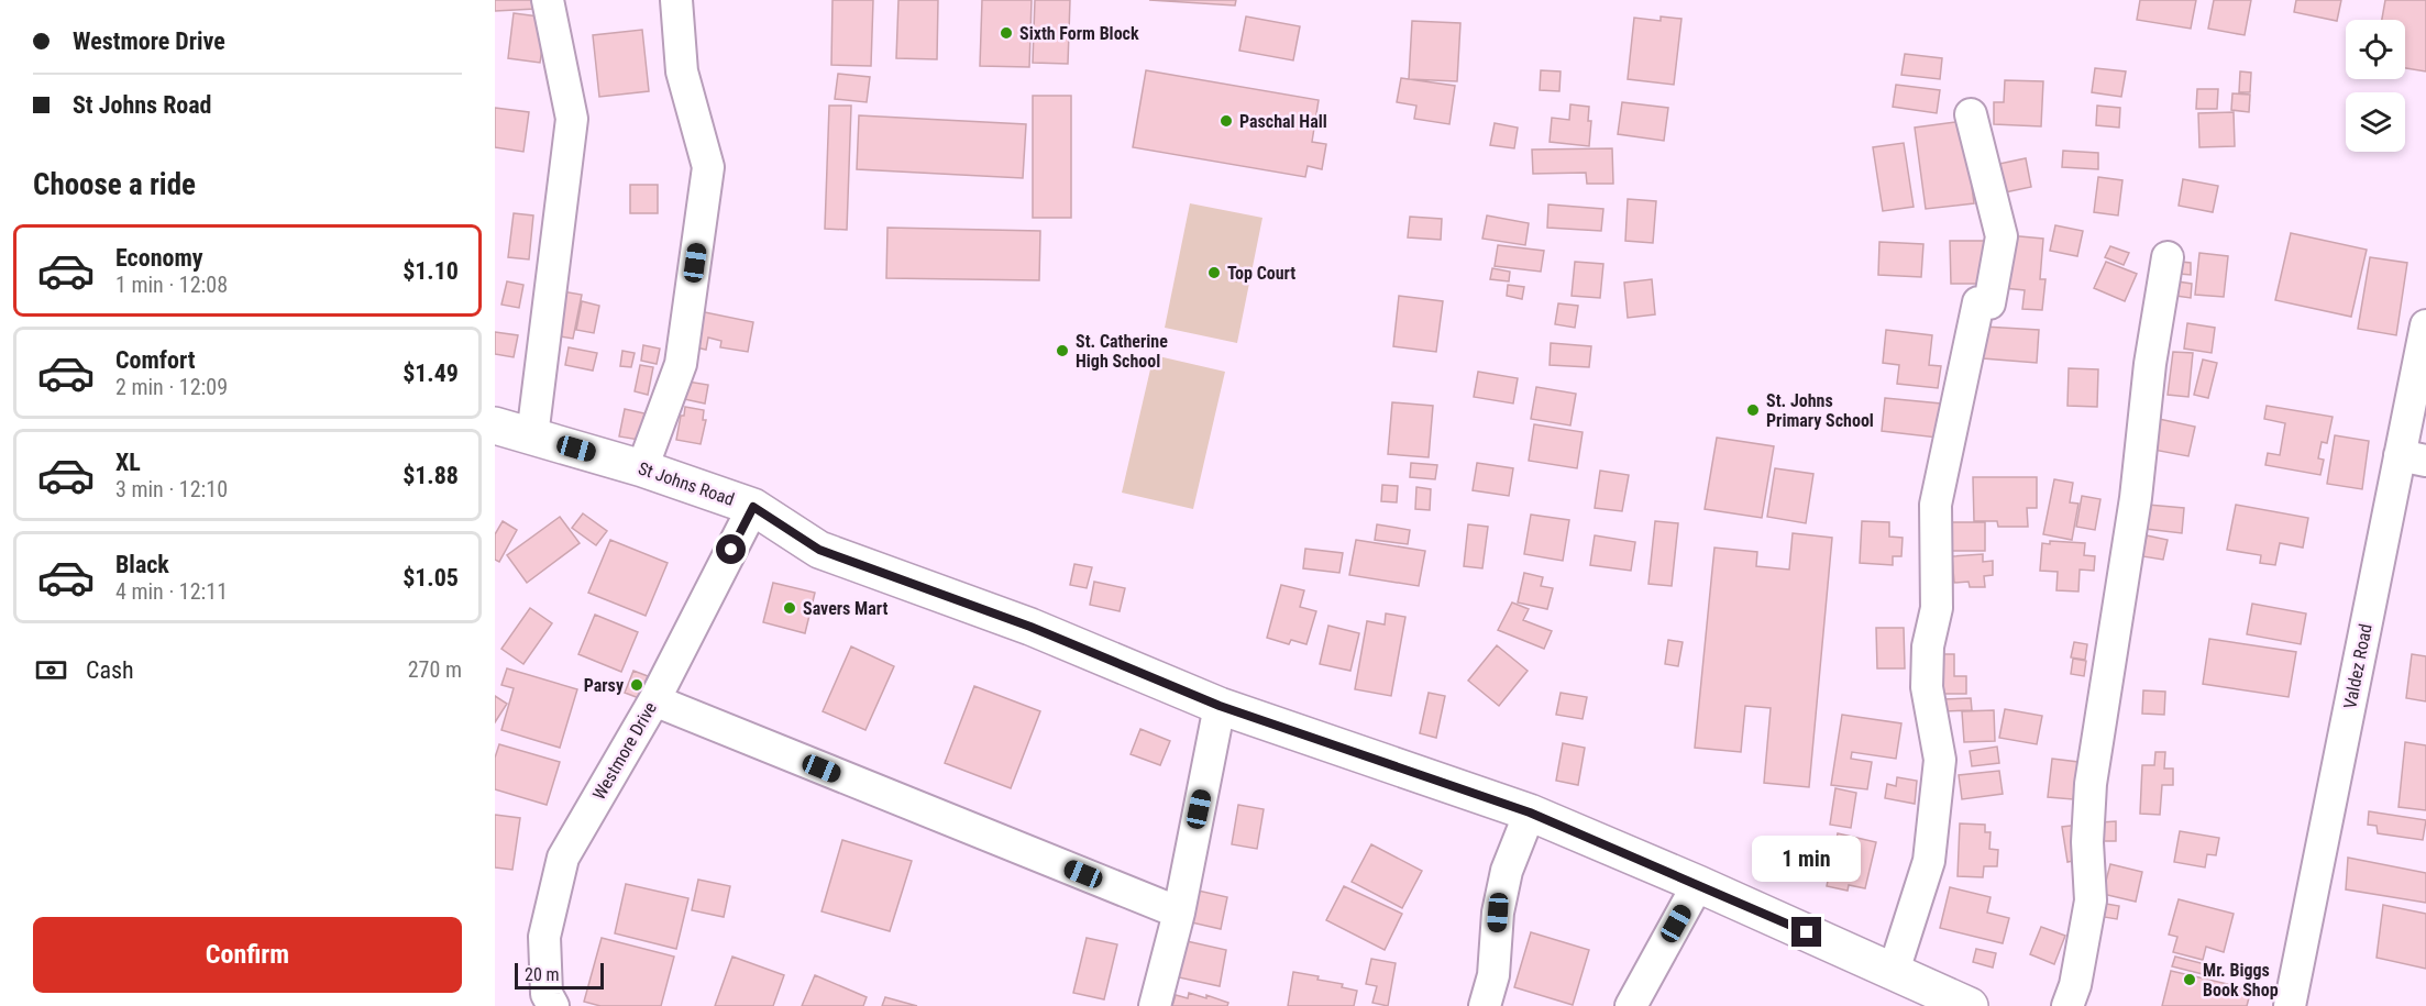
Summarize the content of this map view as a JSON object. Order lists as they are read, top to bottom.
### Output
{
  "streets": {
    "main road": ["St Johns Road"],
    "street": ["Valdez Road", "Westmore Drive"]
  },
  "crossings": [
    ["St Johns Road", "Westmore Drive"]
  ],
  "places": [
    "Sixth Form Block",
    "Paschal Hall",
    "Top Court",
    "St. Catherine High School",
    "St. Johns Primary School",
    "Savers Mart",
    "Parsy",
    "Mr. Biggs Book Shop"
  ],
  "scale_bar": "20 m",
  "page": {
    "banner": ["Westmore Drive", "St Johns Road"],
    "heading": "Choose a ride",
    "list": [
      {
        "name": "Economy",
        "note": "1 min · 12:08",
        "value": "$1.10"
      },
      {
        "name": "Comfort",
        "note": "2 min · 12:09",
        "value": "$1.49"
      },
      {
        "name": "XL",
        "note": "3 min · 12:10",
        "value": "$1.88"
      },
      {
        "name": "Black",
        "note": "4 min · 12:11",
        "value": "$1.05"
      }
    ],
    "pay": ["Cash", "270 m"],
    "bubble": "1 min",
    "buttons": "Confirm",
    "scale": "20 m"
  }
}
